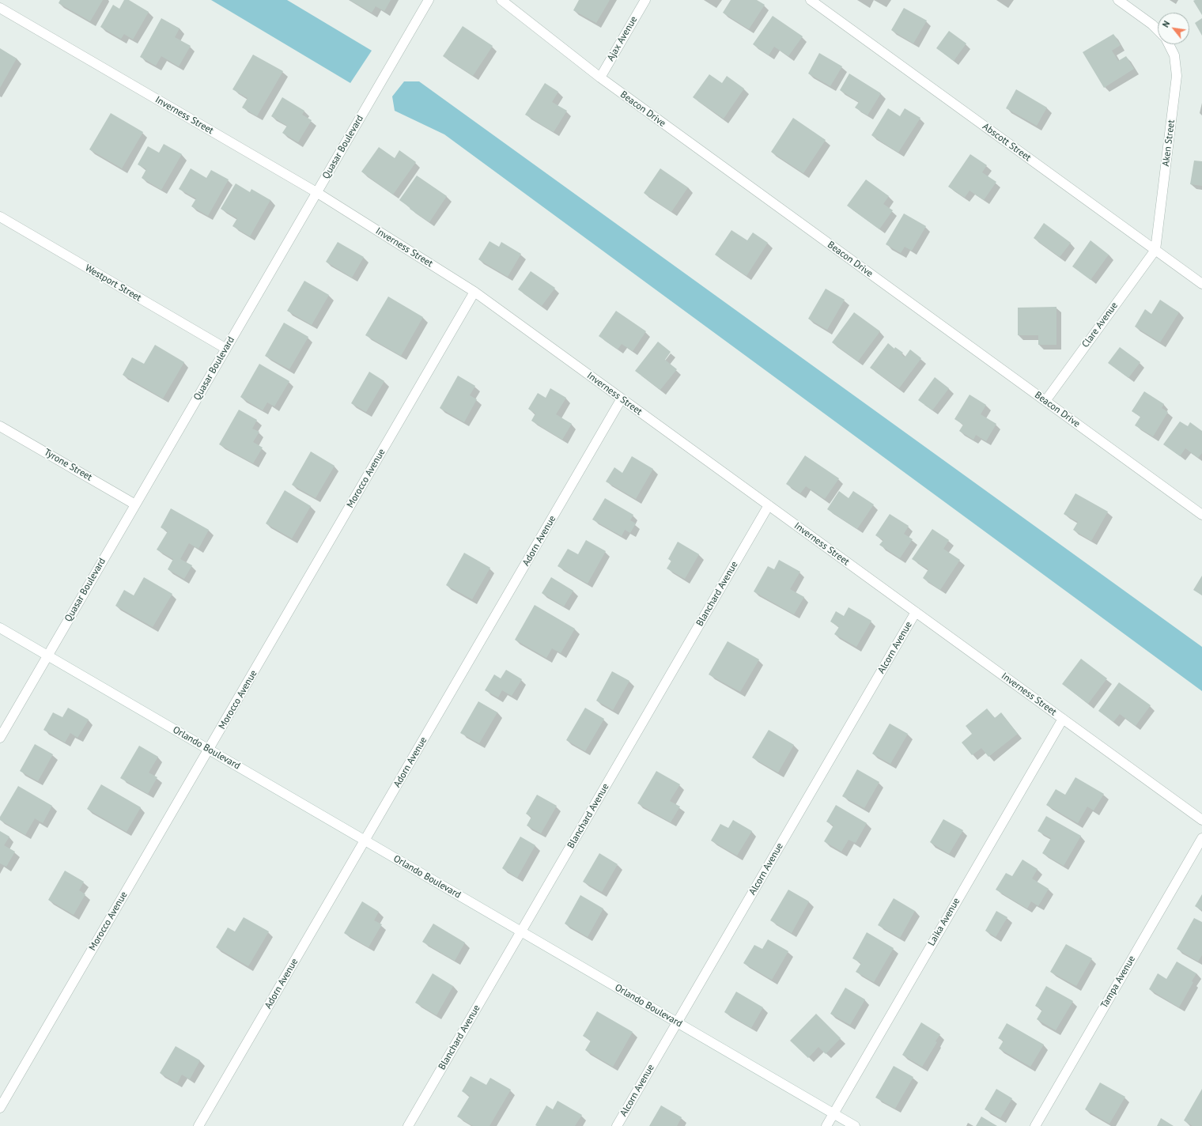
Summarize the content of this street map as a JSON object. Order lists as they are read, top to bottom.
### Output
{
  "streets": {
    "street": [
      "Ajax Avenue",
      "Beacon Drive",
      "Inverness Street",
      "Abscott Street",
      "Aken Street",
      "Quasar Boulevard",
      "Westport Street",
      "Clare Avenue",
      "Tyrone Street",
      "Morocco Avenue",
      "Adorn Avenue",
      "Blanchard Avenue",
      "Alcorn Avenue",
      "Orlando Boulevard",
      "Laika Avenue",
      "Tampa Avenue"
    ]
  },
  "crossings": [
    ["Ajax Avenue", "Beacon Drive"],
    ["Beacon Drive", "Clare Avenue"],
    ["Inverness Street", "Quasar Boulevard"],
    ["Inverness Street", "Morocco Avenue"],
    ["Inverness Street", "Adorn Avenue"],
    ["Inverness Street", "Blanchard Avenue"],
    ["Inverness Street", "Alcorn Avenue"],
    ["Inverness Street", "Laika Avenue"],
    ["Abscott Street", "Aken Street"],
    ["Abscott Street", "Clare Avenue"],
    ["Aken Street", "Clare Avenue"],
    ["Quasar Boulevard", "Westport Street"],
    ["Quasar Boulevard", "Tyrone Street"],
    ["Quasar Boulevard", "Orlando Boulevard"],
    ["Morocco Avenue", "Orlando Boulevard"],
    ["Adorn Avenue", "Orlando Boulevard"],
    ["Blanchard Avenue", "Orlando Boulevard"],
    ["Alcorn Avenue", "Orlando Boulevard"],
    ["Orlando Boulevard", "Laika Avenue"]
  ],
  "north": "top left"
}
